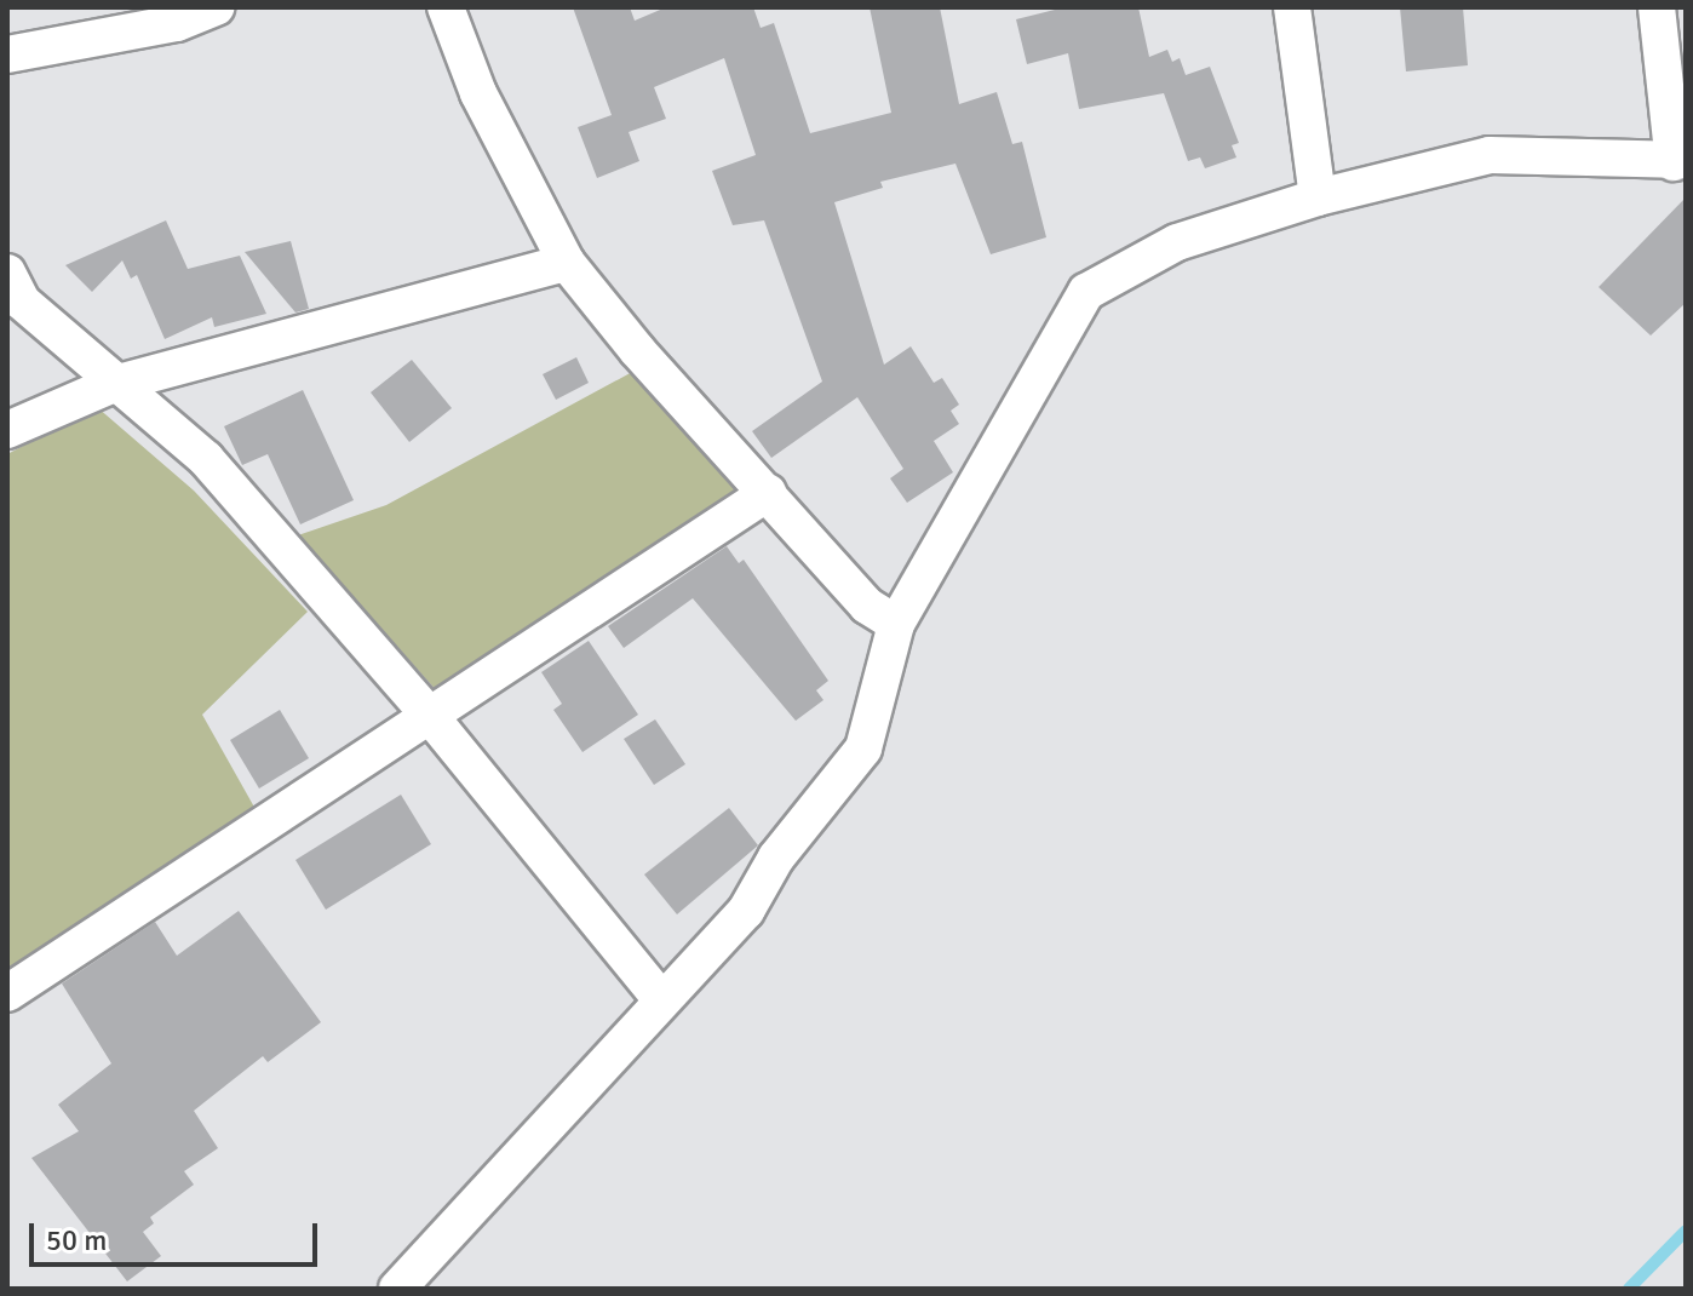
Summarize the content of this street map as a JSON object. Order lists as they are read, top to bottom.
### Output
{
  "scale_bar": "50 m"
}
